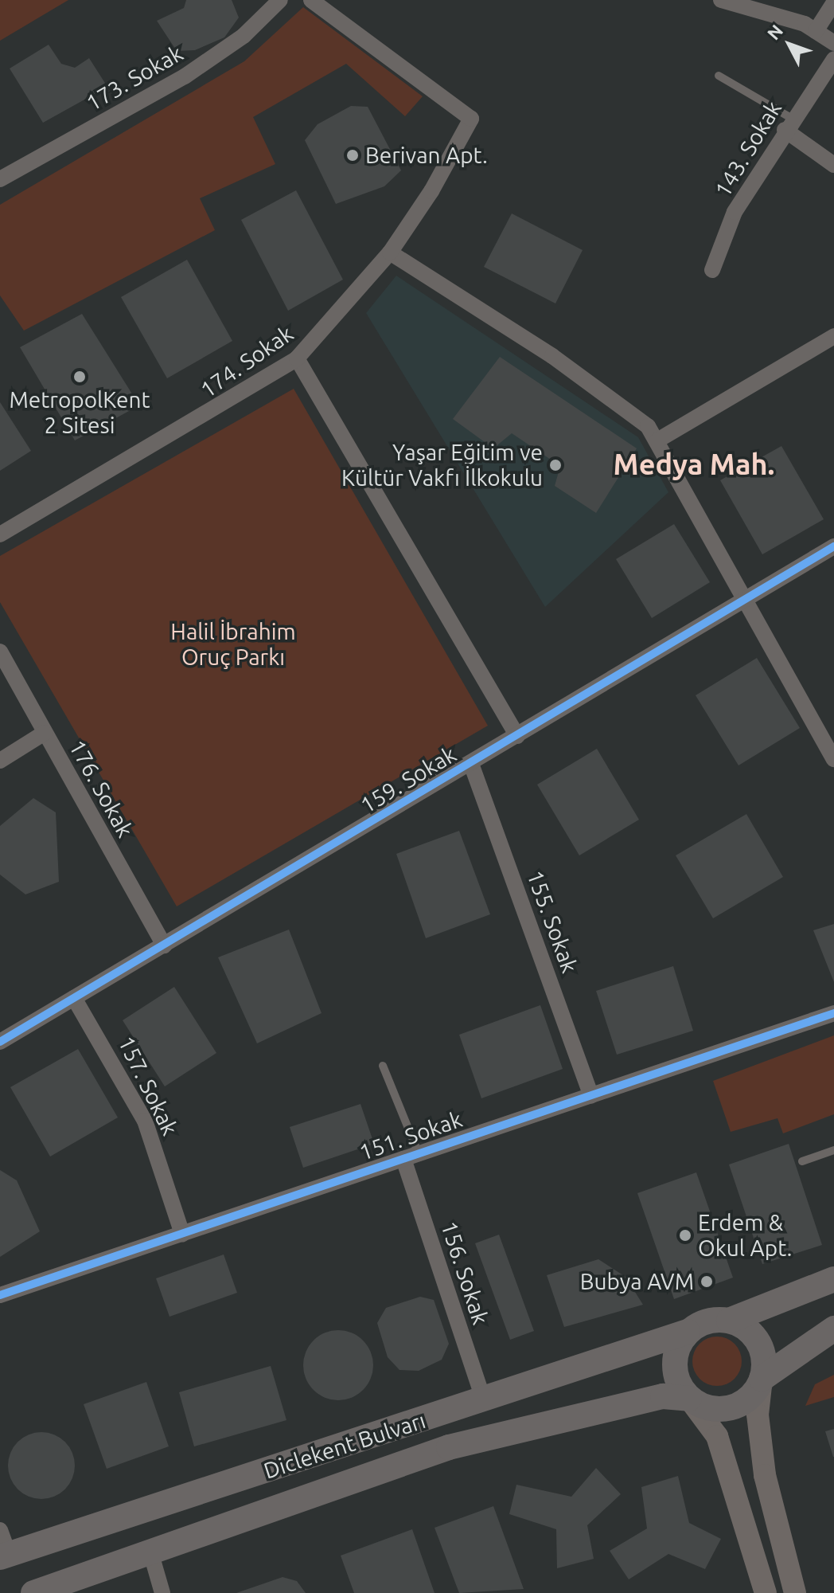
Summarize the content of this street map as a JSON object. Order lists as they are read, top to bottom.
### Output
{
  "streets": {
    "main road": ["Diclekent Bulvarı"],
    "street": [
      "173. Sokak",
      "143. Sokak",
      "174. Sokak",
      "159. Sokak",
      "176. Sokak",
      "155. Sokak",
      "157. Sokak",
      "151. Sokak",
      "156. Sokak"
    ]
  },
  "crossings": [
    ["159. Sokak", "176. Sokak"],
    ["159. Sokak", "155. Sokak"],
    ["159. Sokak", "157. Sokak"],
    ["155. Sokak", "151. Sokak"],
    ["157. Sokak", "151. Sokak"],
    ["151. Sokak", "156. Sokak"],
    ["156. Sokak", "Diclekent Bulvarı"]
  ],
  "districts": ["Medya Mah."],
  "parks": ["Halil İbrahim Oruç Parkı"],
  "places": [
    "Berivan Apt.",
    "MetropolKent 2 Sitesi",
    "Yaşar Eğitim ve Kültür Vakfı İlkokulu",
    "Erdem & Okul Apt.",
    "Bubya AVM"
  ],
  "north": "top left"
}
